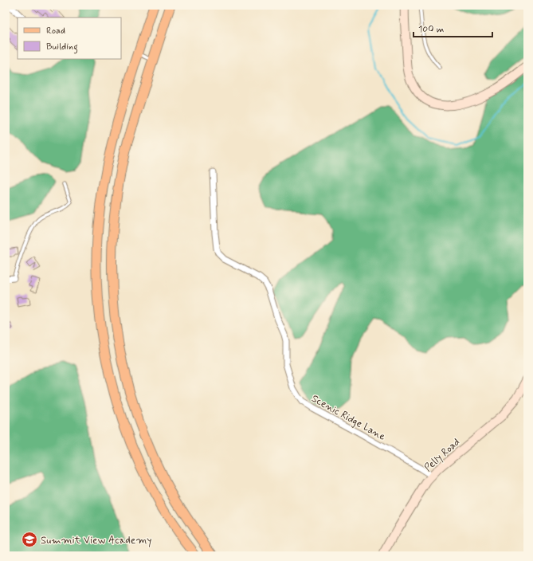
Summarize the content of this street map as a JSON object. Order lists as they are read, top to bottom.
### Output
{
  "streets": {
    "street": ["Scenic Ridge Lane", "Pelly Road"]
  },
  "crossings": [
    ["Scenic Ridge Lane", "Pelly Road"]
  ],
  "places": {
    "school or university": ["Summit View Academy"]
  },
  "legend": ["Road", "Building"],
  "scale_bar": "100 m"
}
